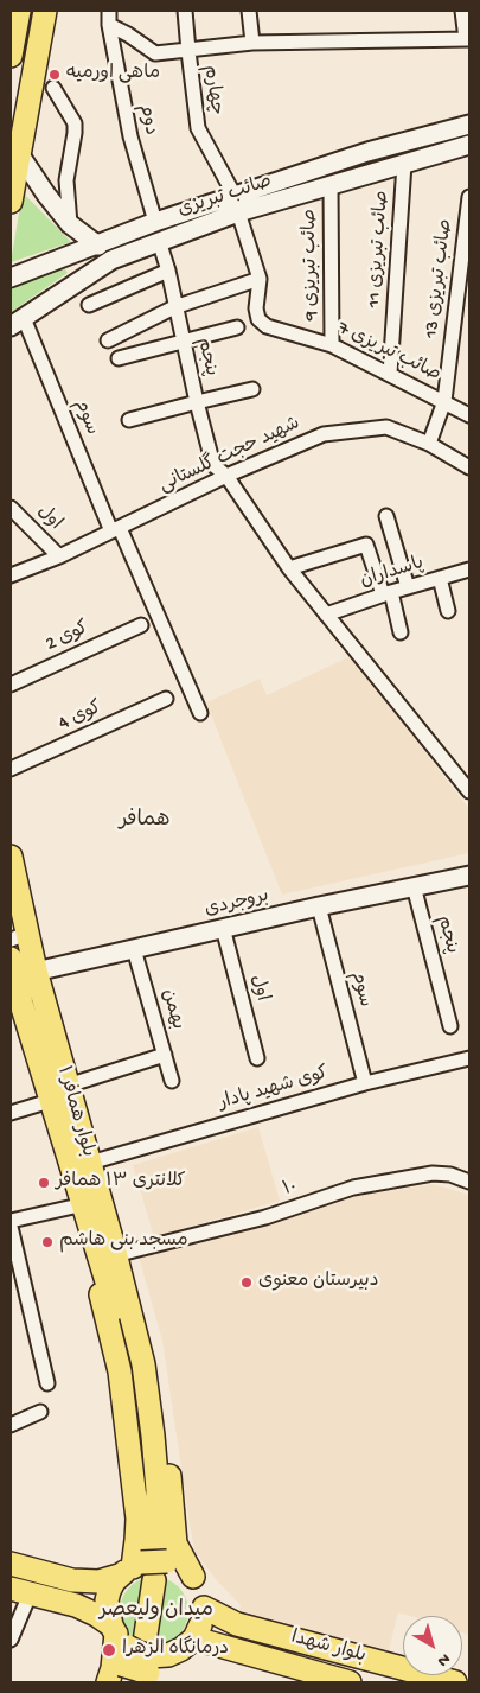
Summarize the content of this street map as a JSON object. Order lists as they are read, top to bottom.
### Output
{
  "streets": {
    "main road": ["بلوار همافر ۱", "بلوار شهدا"],
    "street": [
      "چهارم",
      "دوم",
      "صائب تبریزی",
      "صائب تبریزی 11",
      "صائب تبریزی 9",
      "صائب تبریزی 13",
      "صائب تبریزی 7",
      "پنجم",
      "سوم",
      "شهید حجت گلستانی",
      "اول",
      "پاسداران",
      "کوی 2",
      "کوی 4",
      "بروجردی",
      "بهمن",
      "کوی شهید پادار",
      "۱۰"
    ]
  },
  "crossings": [
    ["چهارم", "صائب تبریزی"],
    ["چهارم", "صائب تبریزی 7"],
    ["دوم", "صائب تبریزی"],
    ["صائب تبریزی", "صائب تبریزی 11"],
    ["صائب تبریزی", "صائب تبریزی 9"],
    ["صائب تبریزی", "صائب تبریزی 7"],
    ["صائب تبریزی", "پنجم"],
    ["صائب تبریزی", "سوم"],
    ["صائب تبریزی 11", "صائب تبریزی 7"],
    ["صائب تبریزی 9", "صائب تبریزی 7"],
    ["صائب تبریزی 13", "صائب تبریزی 7"],
    ["پنجم", "شهید حجت گلستانی"],
    ["پنجم", "پاسداران"],
    ["پنجم", "بروجردی"],
    ["سوم", "شهید حجت گلستانی"],
    ["سوم", "بروجردی"],
    ["سوم", "کوی شهید پادار"],
    ["شهید حجت گلستانی", "اول"],
    ["اول", "بروجردی"],
    ["بروجردی", "بهمن"],
    ["بروجردی", "بلوار همافر ۱"],
    ["کوی شهید پادار", "بلوار همافر ۱"],
    ["بلوار همافر ۱", "۱۰"]
  ],
  "districts": ["همافر", "میدان ولیعصر"],
  "places": [
    "ماهی اورمیه",
    "کلانتری ۱۳ همافر",
    "مسجد بنی هاشم",
    "دبیرستان معنوی",
    "درمانگاه الزهرا"
  ],
  "north": "bottom right"
}
